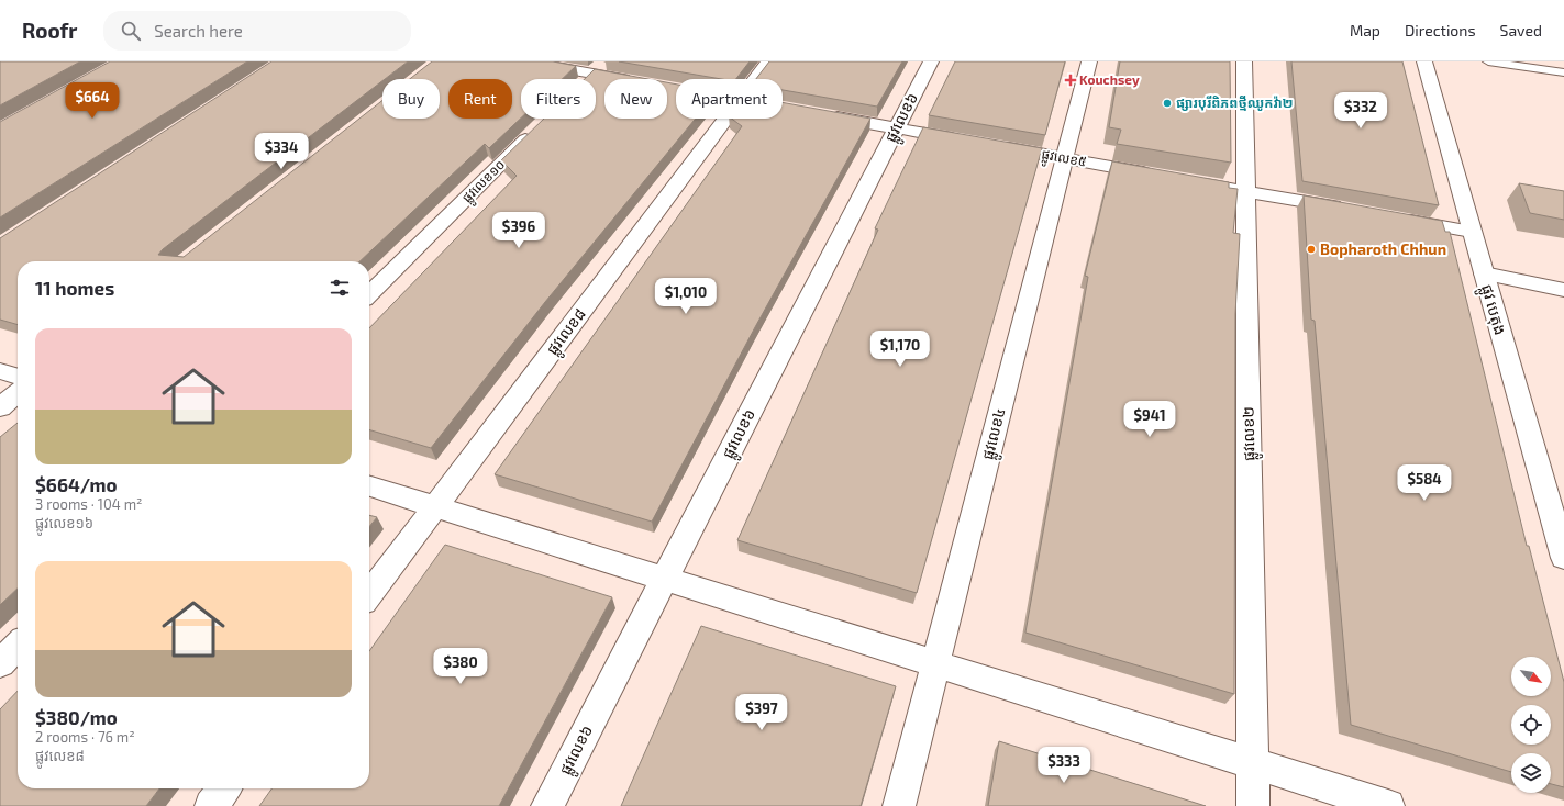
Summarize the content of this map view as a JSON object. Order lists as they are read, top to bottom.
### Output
{
  "streets": {
    "street": [
      "ផ្លូវលេខ៦",
      "ផ្លូវលេខ៥",
      "ផ្លូវលេខ១០",
      "ផ្លូវ បេតុង",
      "ផ្លូវលេខ៨",
      "ផ្លូវលេខ៤",
      "ផ្លូវលេខ២"
    ]
  },
  "crossings": [
    ["ផ្លូវលេខ៥", "ផ្លូវលេខ៤"]
  ],
  "places": {
    "health": ["Kouchsey"],
    "other": ["ផ្សារបុរីពិភពថ្មីឈូកវ៉ា២", "Bopharoth Chhun"]
  },
  "north": "bottom right",
  "page": {
    "header": "Roofr",
    "search": "Search here",
    "nav": ["Map", "Directions", "Saved"],
    "chip": [
      "Buy",
      "Rent",
      "Filters",
      "New",
      "Apartment"
    ],
    "price": [
      "$664",
      "$332",
      "$334",
      "$396",
      "$1,010",
      "$1,170",
      "$941",
      "$584",
      "$380",
      "$397",
      "$333"
    ],
    "heading": "11 homes",
    "list": [
      {
        "name": "$664/mo",
        "note": "3 rooms · 104 m² · ផ្លូវលេខ១៦"
      },
      {
        "name": "$380/mo",
        "note": "2 rooms · 76 m² · ផ្លូវលេខ៨"
      }
    ]
  }
}
